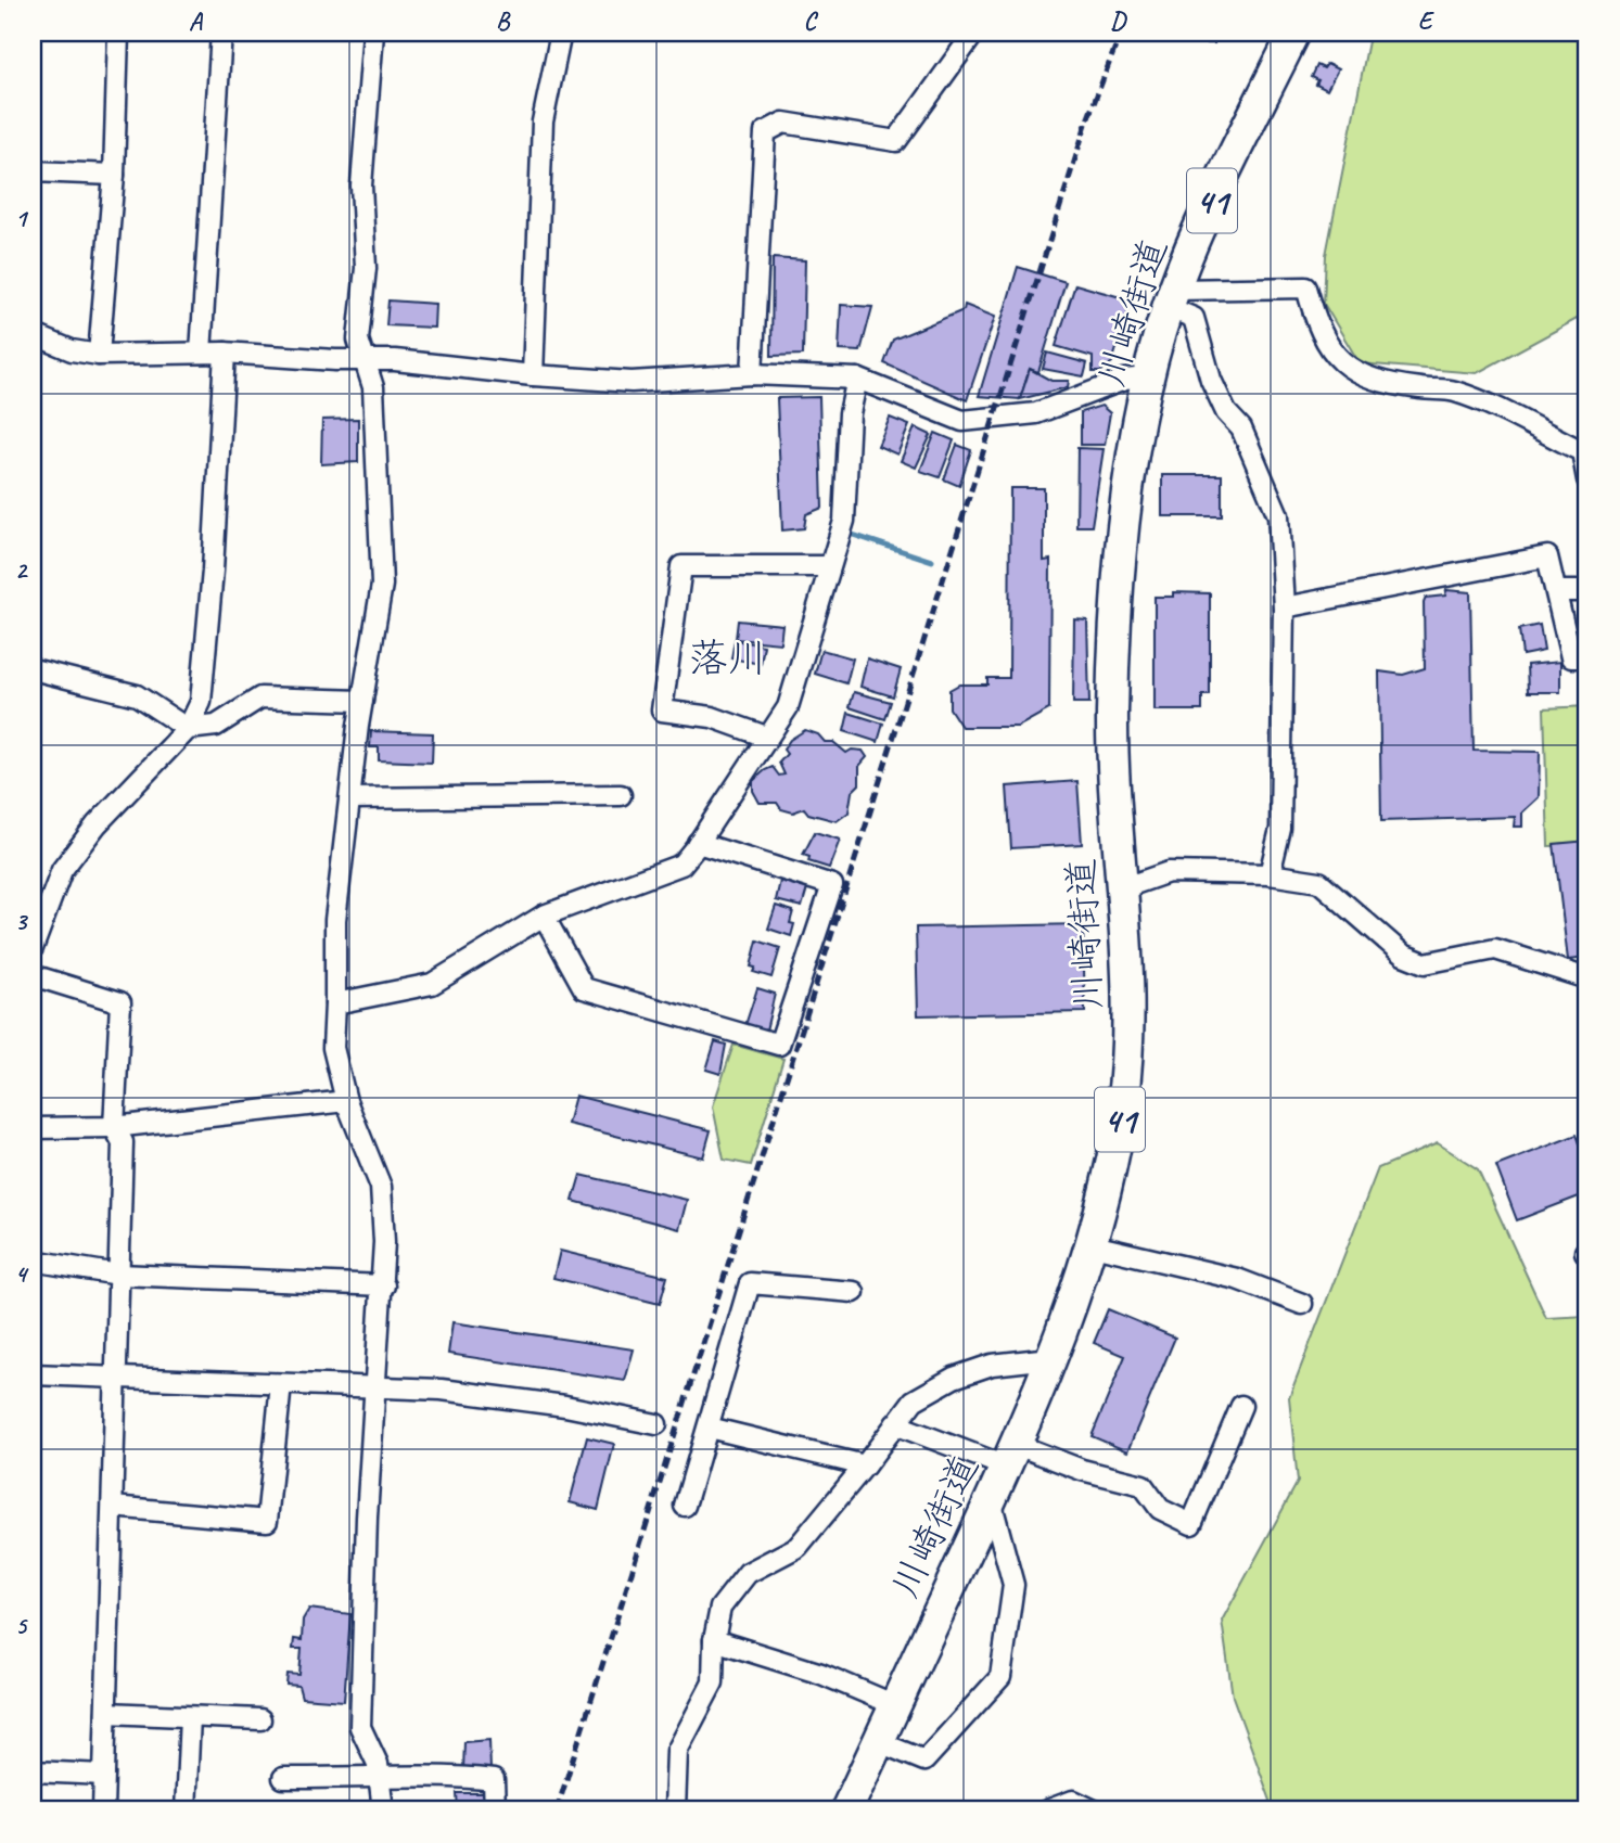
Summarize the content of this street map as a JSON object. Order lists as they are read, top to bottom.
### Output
{
  "streets": {
    "main road": ["41", "川崎街道"]
  },
  "districts": ["落川"],
  "grid": {
    "columns": [
      "A",
      "B",
      "C",
      "D",
      "E"
    ],
    "rows": [
      "1",
      "2",
      "3",
      "4",
      "5"
    ]
  }
}
